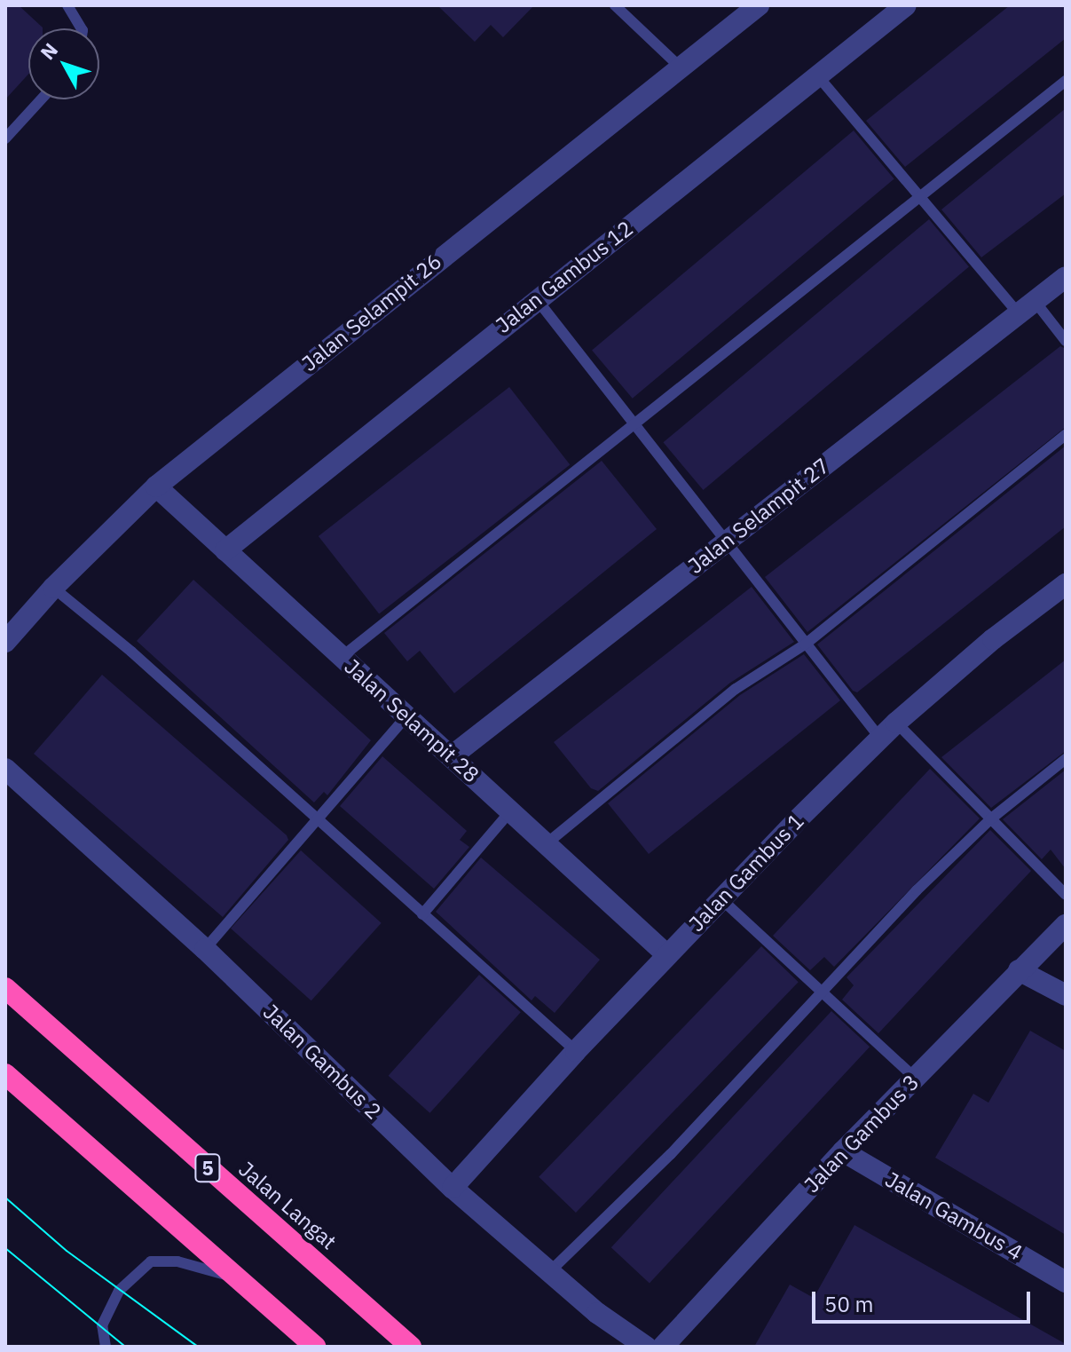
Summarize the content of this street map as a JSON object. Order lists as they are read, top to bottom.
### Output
{
  "streets": {
    "highway": ["5", "Jalan Langat"],
    "street": [
      "Jalan Gambus 12",
      "Jalan Selampit 26",
      "Jalan Selampit 27",
      "Jalan Selampit 28",
      "Jalan Gambus 1",
      "Jalan Gambus 2",
      "Jalan Gambus 3",
      "Jalan Gambus 4"
    ]
  },
  "crossings": [
    ["Jalan Gambus 12", "Jalan Selampit 28"],
    ["Jalan Selampit 26", "Jalan Selampit 28"],
    ["Jalan Selampit 27", "Jalan Selampit 28"],
    ["Jalan Selampit 28", "Jalan Gambus 1"],
    ["Jalan Gambus 1", "Jalan Gambus 2"],
    ["Jalan Gambus 3", "Jalan Gambus 4"]
  ],
  "scale_bar": "50 m",
  "north": "top left"
}
